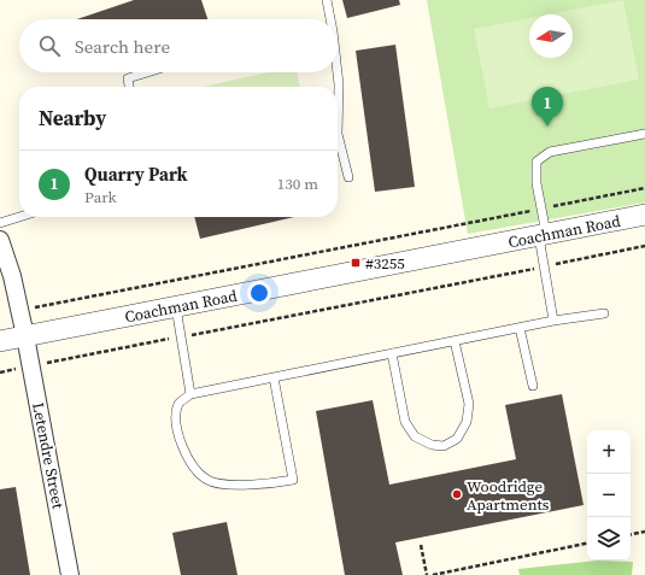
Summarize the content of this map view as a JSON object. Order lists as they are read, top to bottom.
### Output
{
  "streets": {
    "street": ["Coachman Road", "Letendre Street"]
  },
  "crossings": [
    ["Coachman Road", "Letendre Street"]
  ],
  "places": {
    "transit": ["#3255"],
    "other": ["Woodridge Apartments"]
  },
  "north": "left",
  "page": {
    "search": "Search here",
    "pins": "1",
    "heading": "Nearby",
    "list": [
      {
        "mark": "1",
        "name": "Quarry Park",
        "note": "Park",
        "value": "130 m"
      }
    ],
    "map_buttons": ["+", "−"]
  }
}
